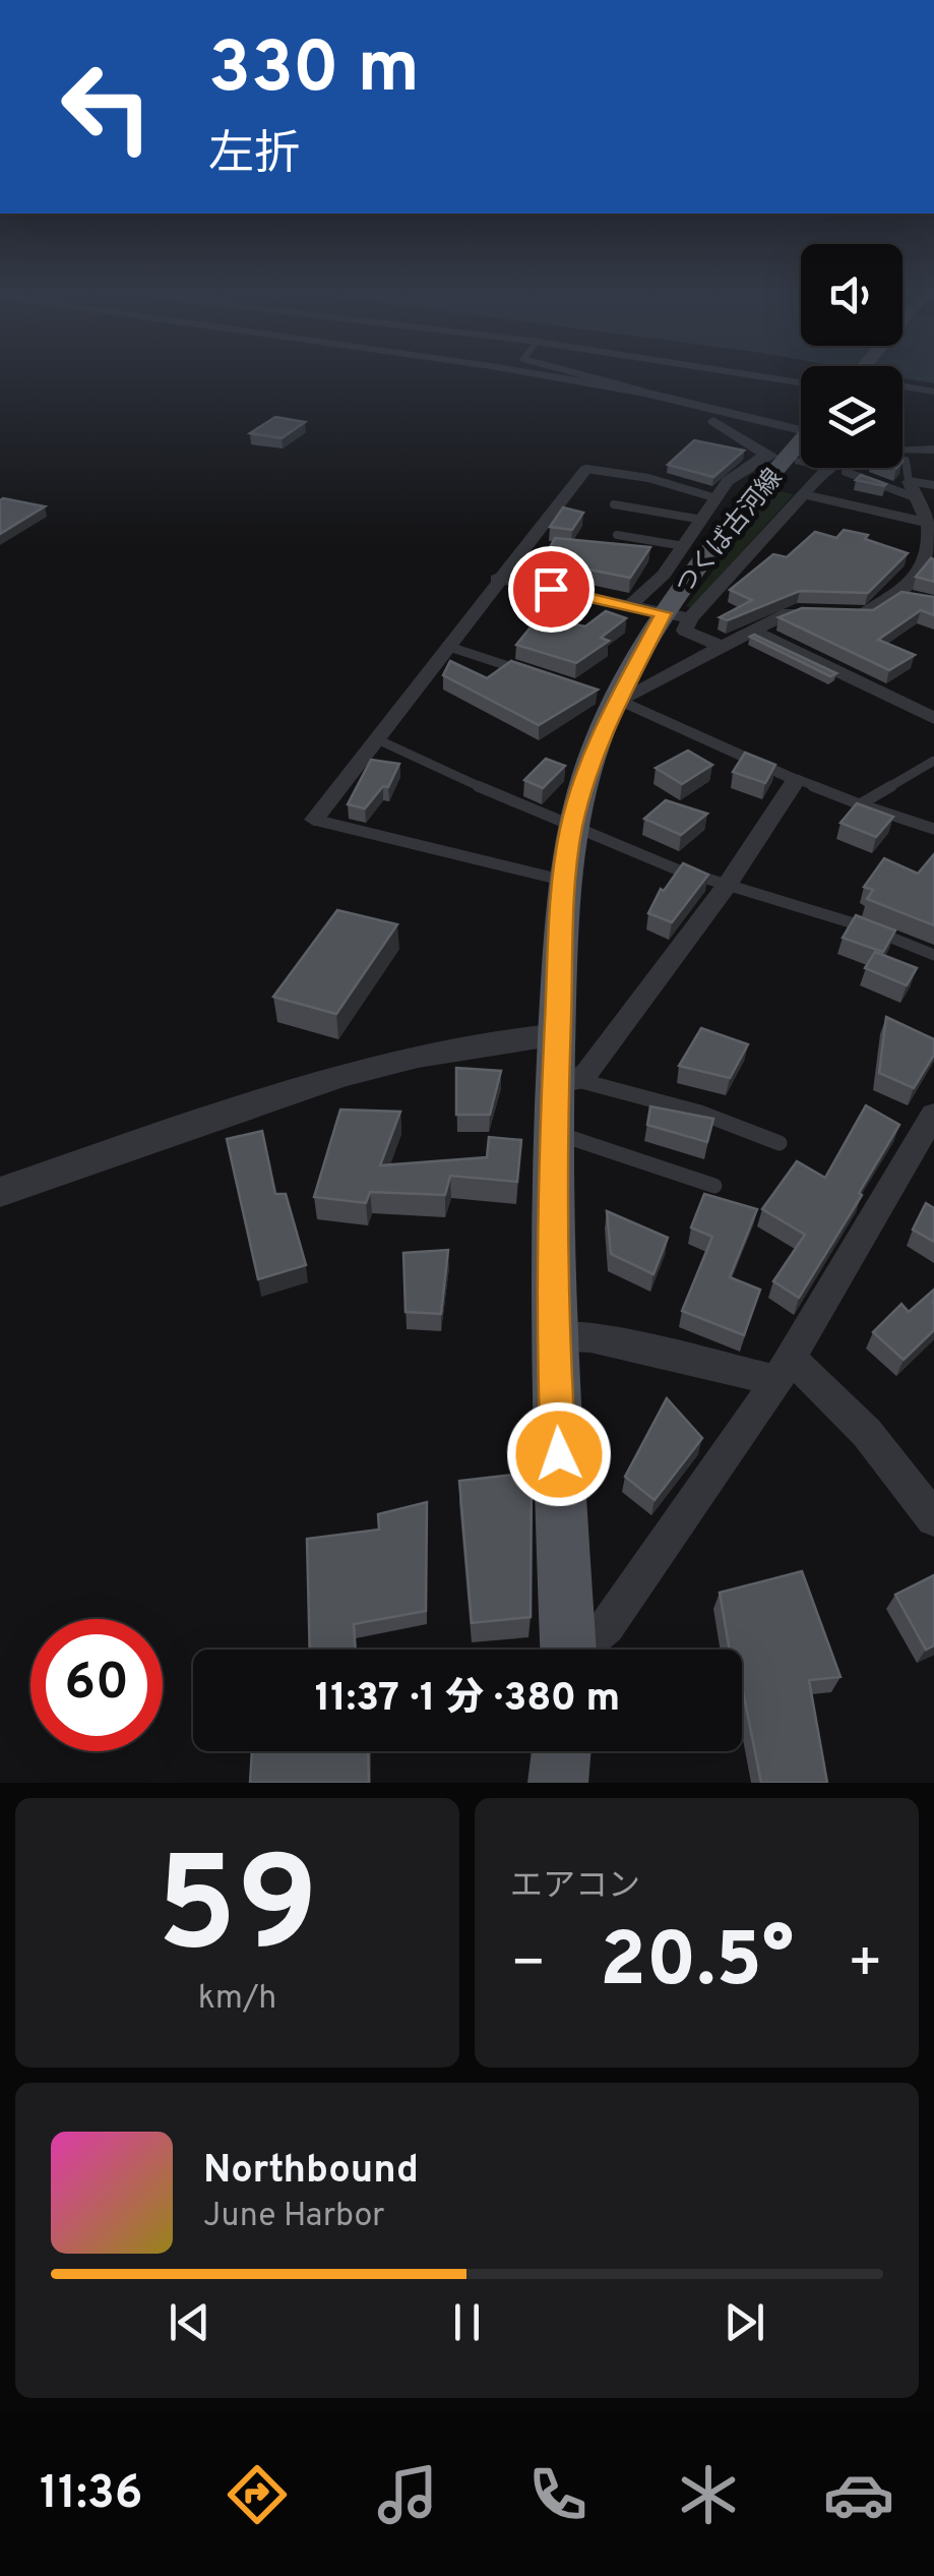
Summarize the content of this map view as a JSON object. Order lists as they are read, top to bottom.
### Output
{
  "streets": {
    "main road": ["つくば古河線"]
  },
  "page": {
    "turn": ["330 m", "左折"],
    "limit": "60",
    "trip": "11:37 · 1 分 · 380 m",
    "tile": [
      ["59", "km/h"],
      "エアコン"
    ],
    "heat": ["−", "20.5°", "+"],
    "song": ["Northbound", "June Harbor"],
    "tabs": "11:36"
  }
}
